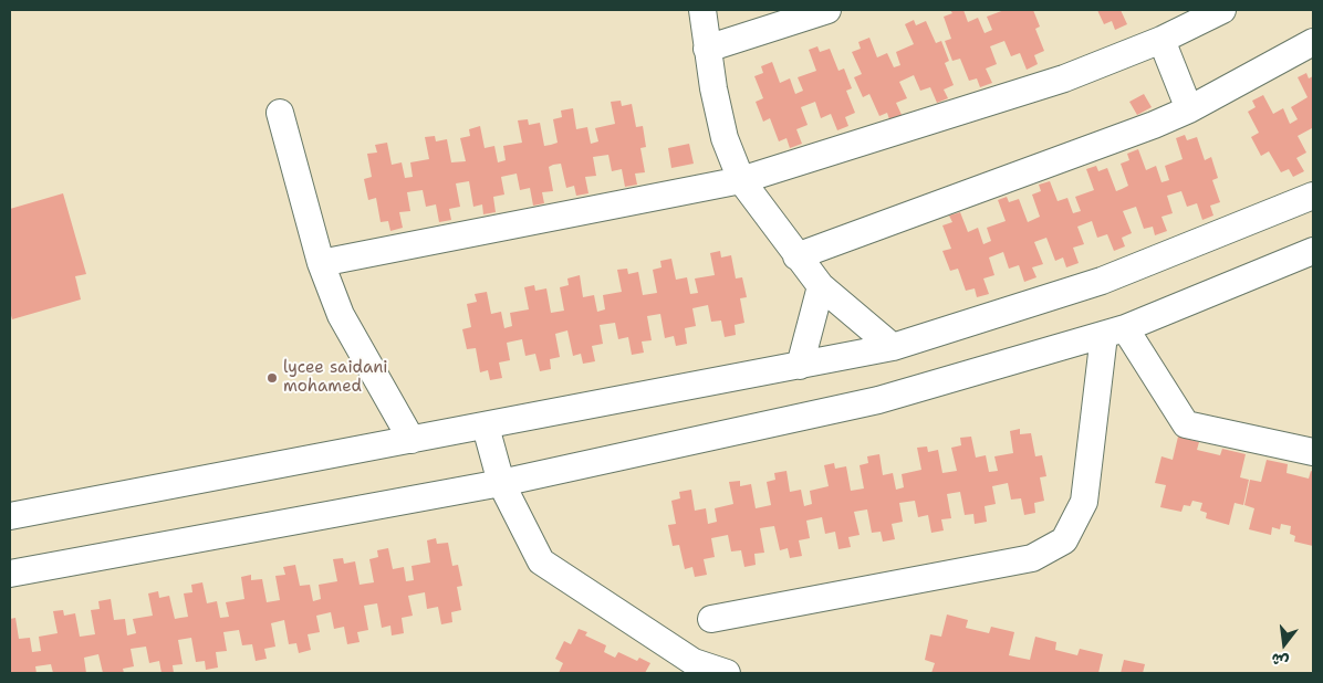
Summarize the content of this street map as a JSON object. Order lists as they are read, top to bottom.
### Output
{
  "places": ["lycee saidani mohamed"],
  "north": "bottom"
}
